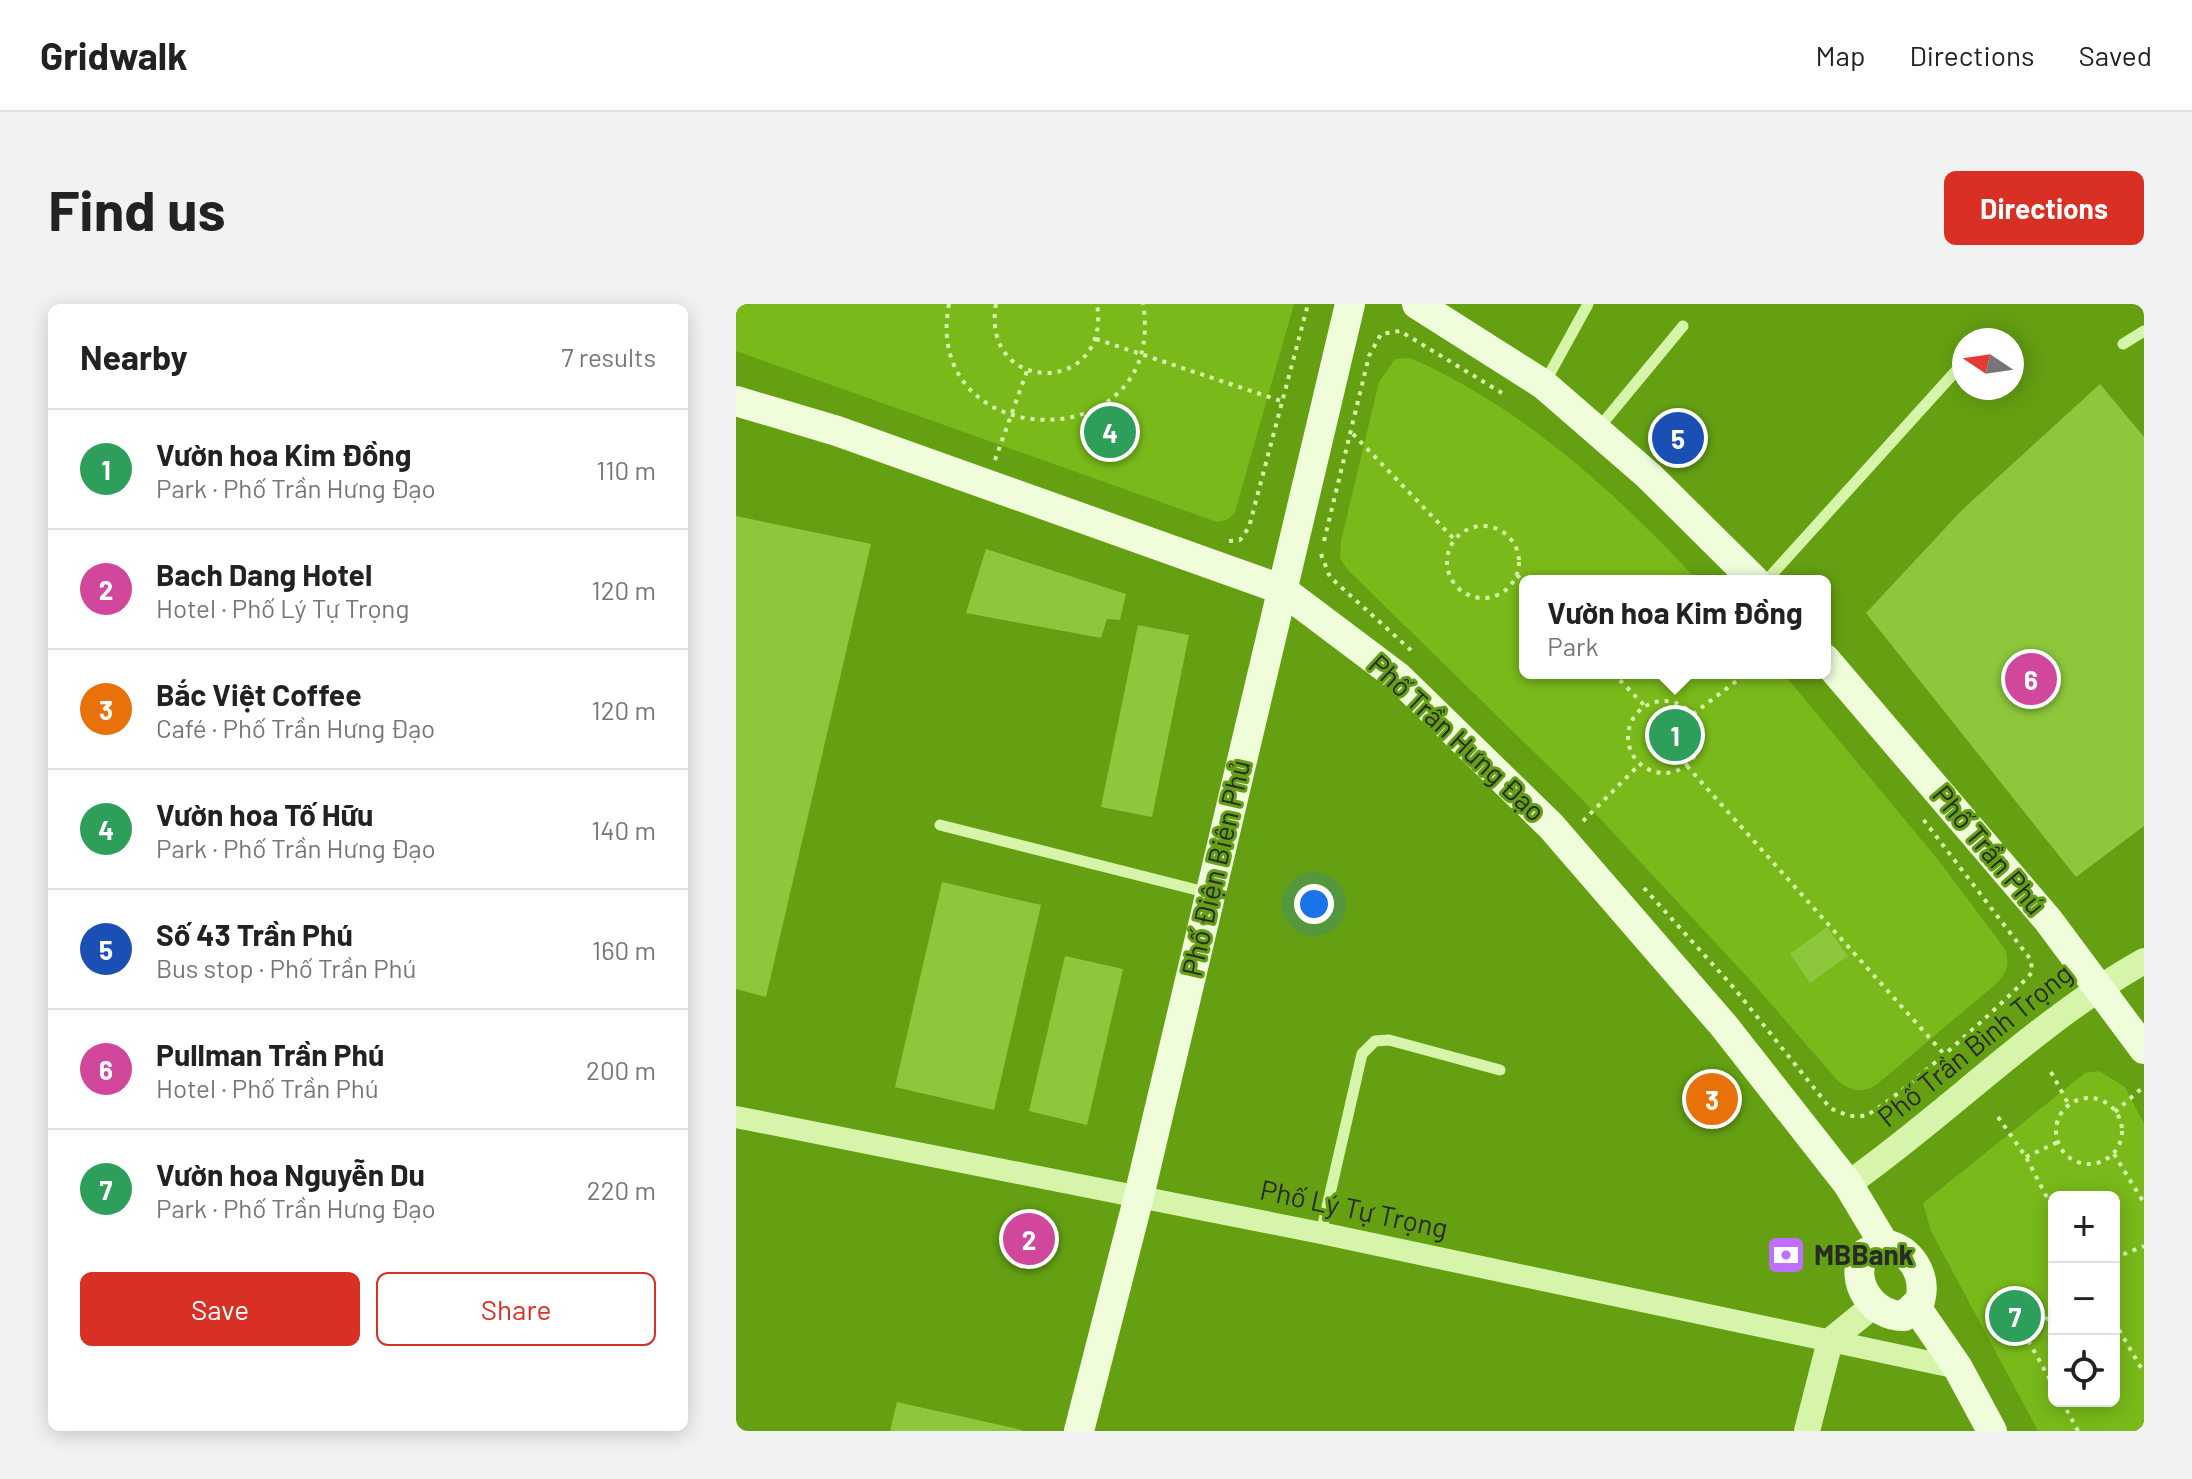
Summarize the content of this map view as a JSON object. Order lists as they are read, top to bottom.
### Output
{
  "streets": {
    "main road": ["Phố Trần Hưng Đạo", "Phố Trần Phú", "Phố Điện Biên Phủ"],
    "street": ["Phố Trần Bình Trọng", "Phố Lý Tự Trọng"]
  },
  "crossings": [
    ["Phố Trần Hưng Đạo", "Phố Điện Biên Phủ"],
    ["Phố Trần Hưng Đạo", "Phố Trần Bình Trọng"],
    ["Phố Trần Phú", "Phố Trần Bình Trọng"],
    ["Phố Điện Biên Phủ", "Phố Lý Tự Trọng"]
  ],
  "places": {
    "bank": ["MBBank"]
  },
  "north": "left",
  "page": {
    "header": "Gridwalk",
    "nav": ["Map", "Directions", "Saved"],
    "buttons": [
      "Directions",
      ["Save", "Share"]
    ],
    "title": "Find us",
    "heading": ["Nearby", "7 results"],
    "pins": [
      "4",
      "5",
      "6",
      "1",
      "3",
      "2",
      "7"
    ],
    "list": [
      {
        "mark": "1",
        "name": "Vườn hoa Kim Đồng",
        "note": "Park · Phố Trần Hưng Đạo",
        "value": "110 m"
      },
      {
        "mark": "2",
        "name": "Bach Dang Hotel",
        "note": "Hotel · Phố Lý Tự Trọng",
        "value": "120 m"
      },
      {
        "mark": "3",
        "name": "Bắc Việt Coffee",
        "note": "Café · Phố Trần Hưng Đạo",
        "value": "120 m"
      },
      {
        "mark": "4",
        "name": "Vườn hoa Tố Hữu",
        "note": "Park · Phố Trần Hưng Đạo",
        "value": "140 m"
      },
      {
        "mark": "5",
        "name": "Số 43 Trần Phú",
        "note": "Bus stop · Phố Trần Phú",
        "value": "160 m"
      },
      {
        "mark": "6",
        "name": "Pullman Trần Phú",
        "note": "Hotel · Phố Trần Phú",
        "value": "200 m"
      },
      {
        "mark": "7",
        "name": "Vườn hoa Nguyễn Du",
        "note": "Park · Phố Trần Hưng Đạo",
        "value": "220 m"
      }
    ],
    "popup": ["Vườn hoa Kim Đồng", "Park"],
    "map_buttons": ["+", "−"]
  }
}
